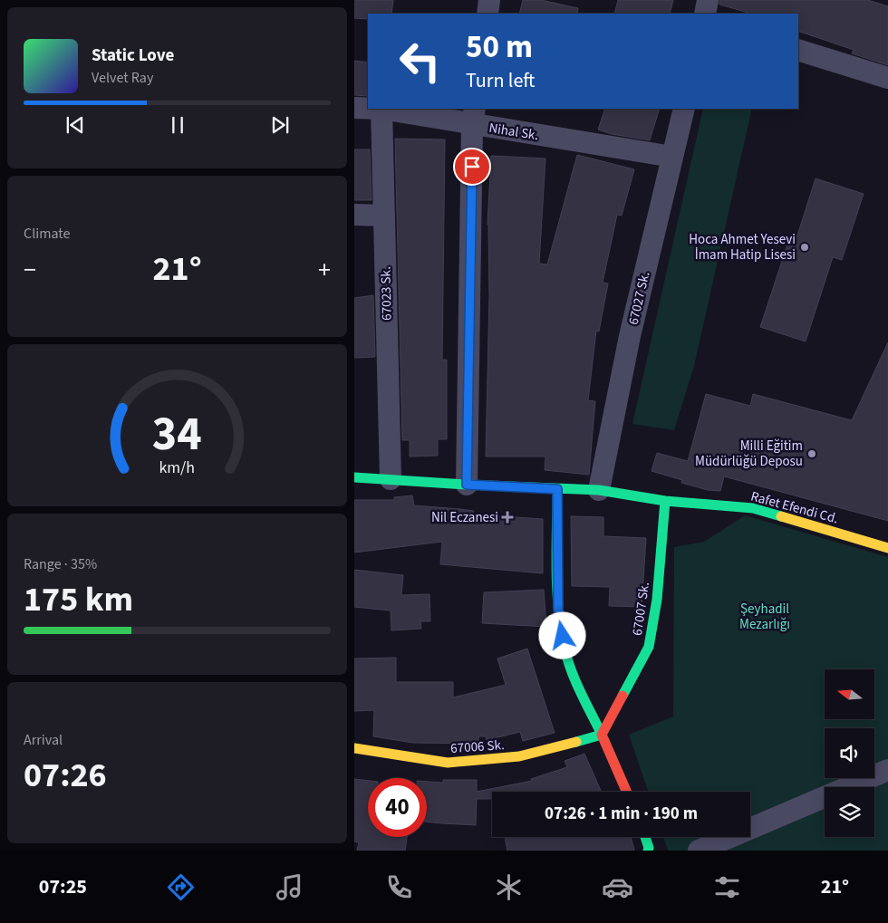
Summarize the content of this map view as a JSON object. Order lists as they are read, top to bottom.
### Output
{
  "streets": {
    "street": [
      "Nihal Sk.",
      "67023 Sk.",
      "67027 Sk.",
      "Rafet Efendi Cd.",
      "67007 Sk.",
      "67006 Sk."
    ]
  },
  "crossings": [
    ["Nihal Sk.", "67023 Sk."],
    ["Nihal Sk.", "67027 Sk."],
    ["67023 Sk.", "Rafet Efendi Cd."],
    ["67027 Sk.", "Rafet Efendi Cd."],
    ["Rafet Efendi Cd.", "67007 Sk."],
    ["67007 Sk.", "67006 Sk."]
  ],
  "parks": ["Şeyhadil Mezarlığı"],
  "places": {
    "other": ["Hoca Ahmet Yesevi İmam Hatip Lisesi", "Milli Eğitim Müdürlüğü Deposu"],
    "health": ["Nil Eczanesi"]
  },
  "north": "left",
  "page": {
    "turn": ["50 m", "Turn left"],
    "song": ["Static Love", "Velvet Ray"],
    "tile": [
      "Climate",
      ["Range · 35%", "175 km"],
      ["Arrival", "07:26"]
    ],
    "heat": ["−", "21°", "+"],
    "limit": "40",
    "trip": "07:26 · 1 min · 190 m",
    "tabs": ["07:25", "21°"],
    "gauge": ["34", "km/h"]
  }
}
